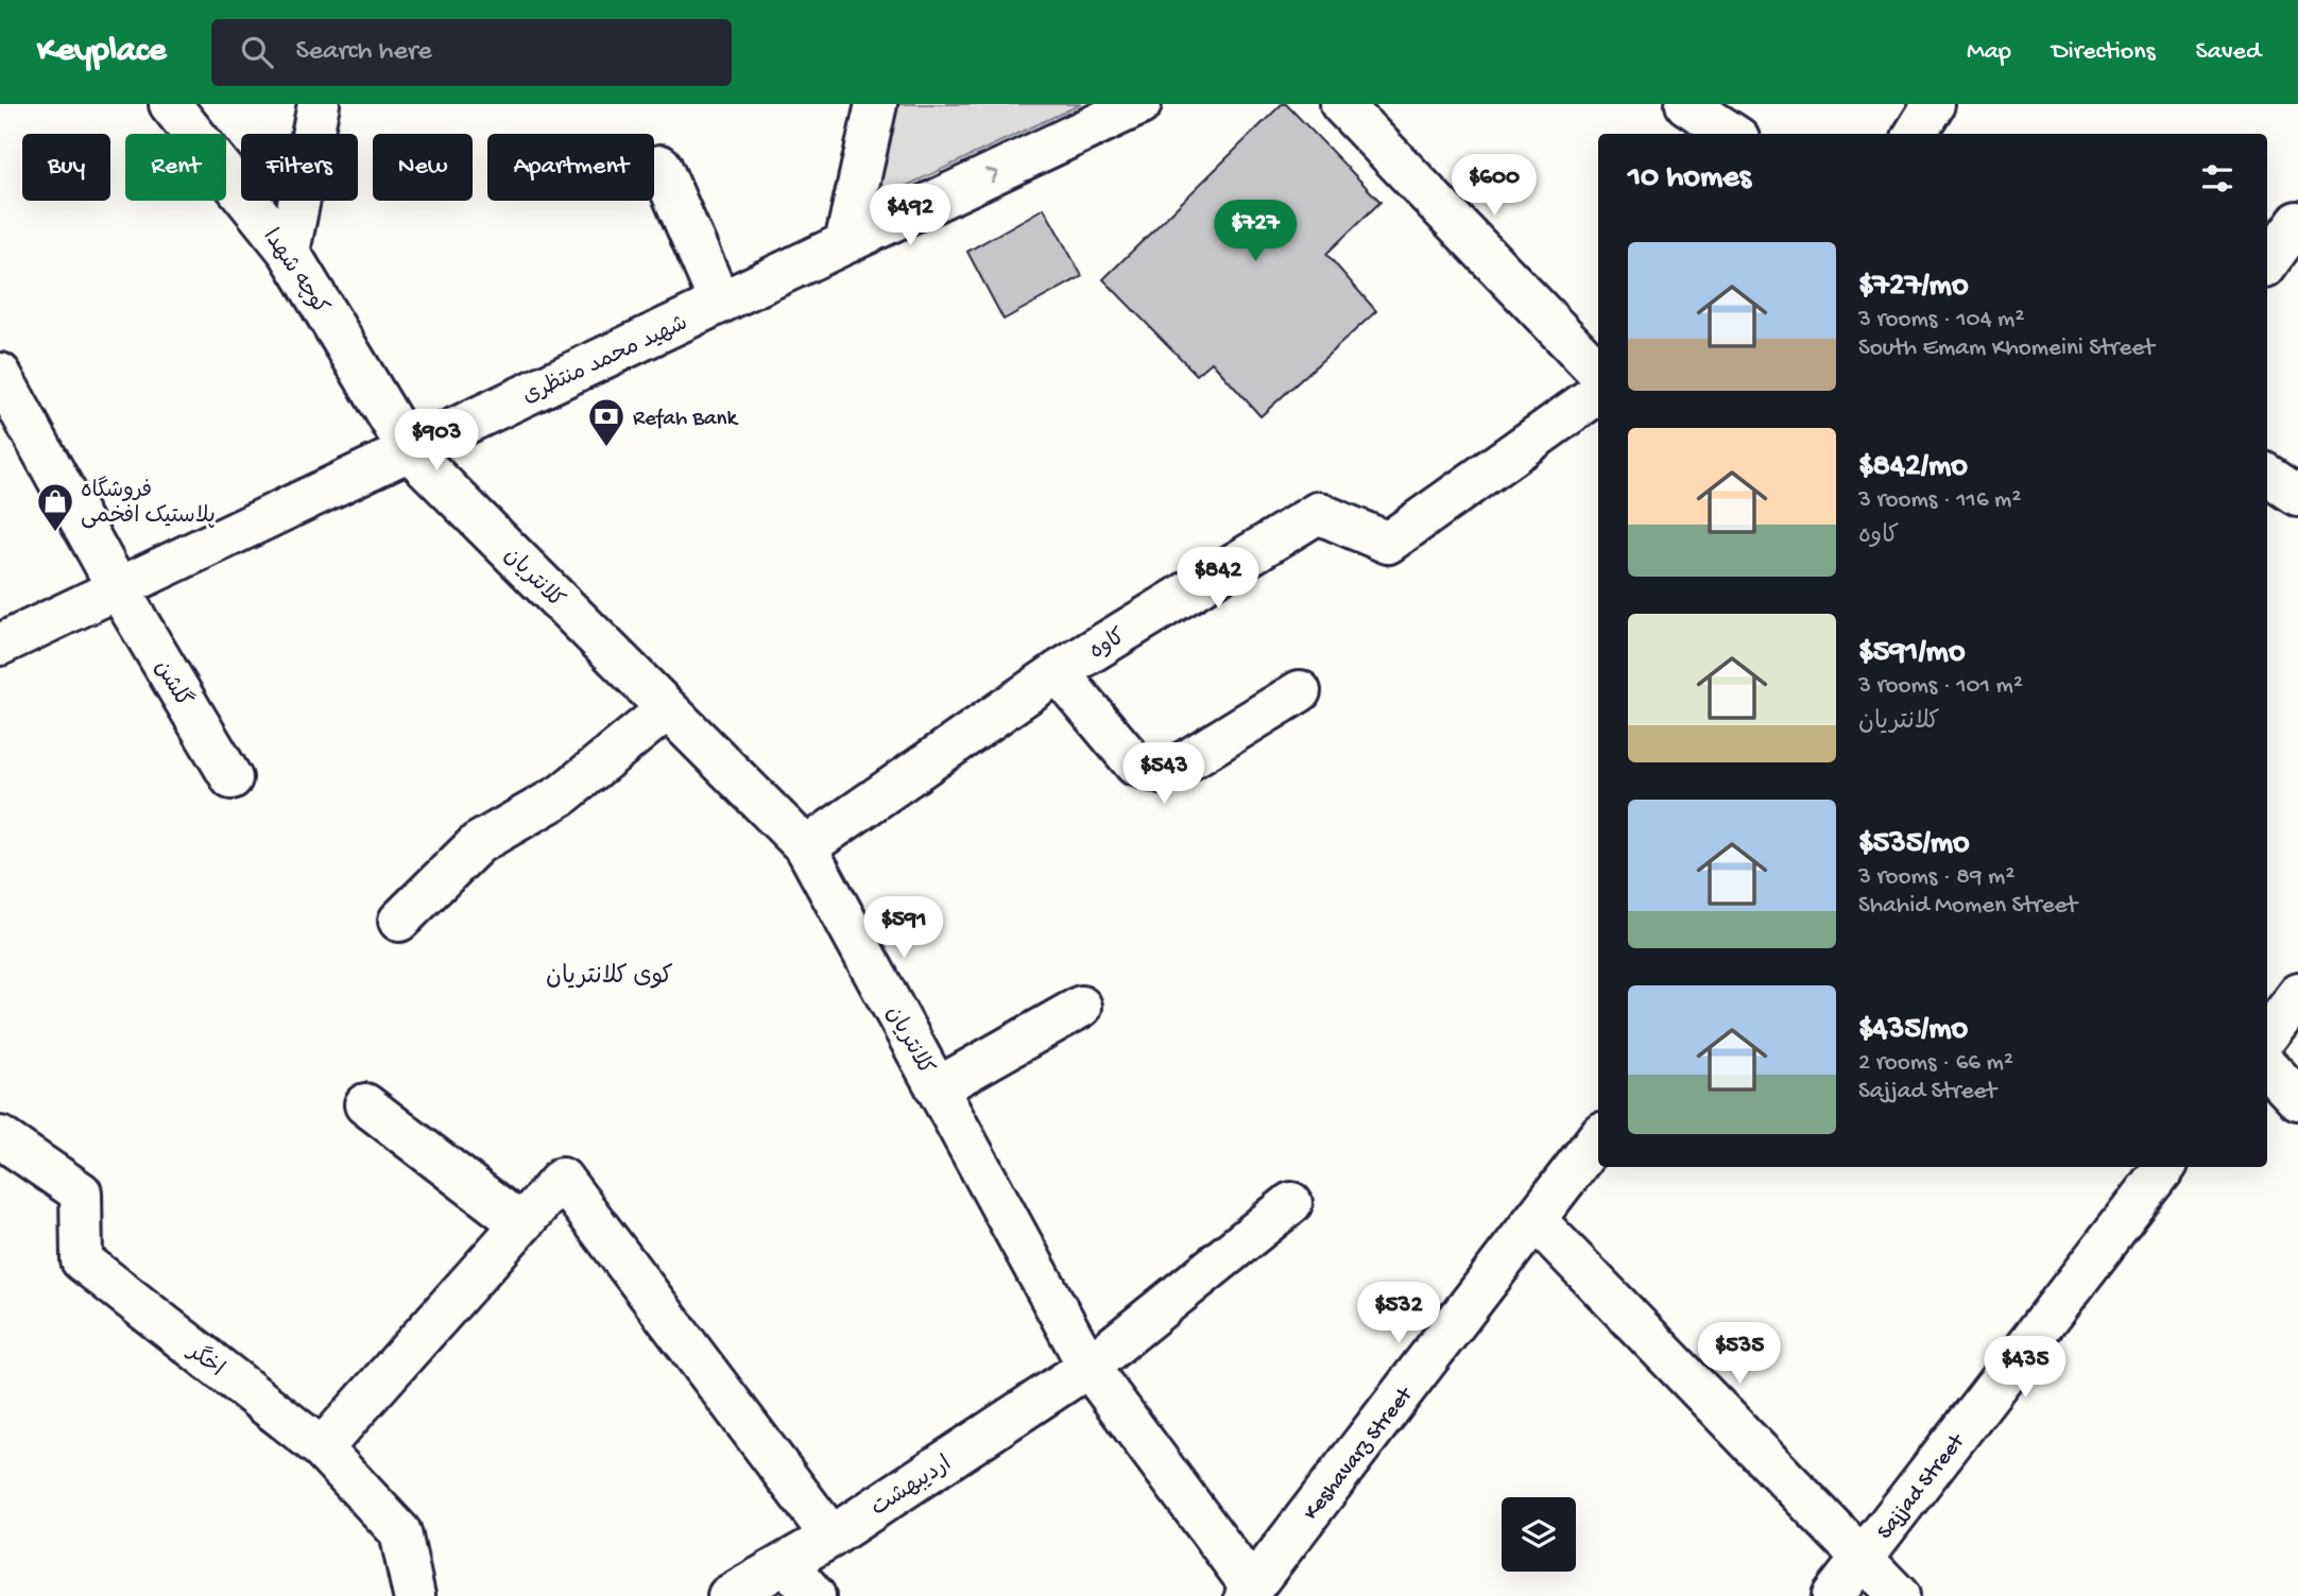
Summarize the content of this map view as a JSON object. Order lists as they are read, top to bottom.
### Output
{
  "streets": {
    "street": [
      "کوچه شهدا",
      "شهید محمد منتظری",
      "کلانتریان",
      "کاوه",
      "گلشن",
      "اخگر",
      "Keshavarz Street",
      "اردیبهشت",
      "Sajjad Street"
    ]
  },
  "crossings": [
    ["کوچه شهدا", "شهید محمد منتظری"],
    ["کوچه شهدا", "کلانتریان"],
    ["شهید محمد منتظری", "کلانتریان"],
    ["شهید محمد منتظری", "گلشن"],
    ["کلانتریان", "کاوه"],
    ["کلانتریان", "Keshavarz Street"],
    ["کلانتریان", "اردیبهشت"]
  ],
  "districts": ["کوی کلانتریان"],
  "places": {
    "bank": ["Refah Bank"],
    "shop": ["فروشگاه پلاستیک افخمی"]
  },
  "page": {
    "header": "Keyplace",
    "search": "Search here",
    "nav": ["Map", "Directions", "Saved"],
    "chip": [
      "Buy",
      "Rent",
      "Filters",
      "New",
      "Apartment"
    ],
    "heading": "10 homes",
    "price": [
      "$600",
      "$492",
      "$727",
      "$903",
      "$842",
      "$543",
      "$591",
      "$532",
      "$535",
      "$435"
    ],
    "list": [
      {
        "name": "$727/mo",
        "note": "3 rooms · 104 m² · South Emam Khomeini Street"
      },
      {
        "name": "$842/mo",
        "note": "3 rooms · 116 m² · کاوه"
      },
      {
        "name": "$591/mo",
        "note": "3 rooms · 101 m² · کلانتریان"
      },
      {
        "name": "$535/mo",
        "note": "3 rooms · 89 m² · Shahid Momen Street"
      },
      {
        "name": "$435/mo",
        "note": "2 rooms · 66 m² · Sajjad Street"
      }
    ]
  }
}
